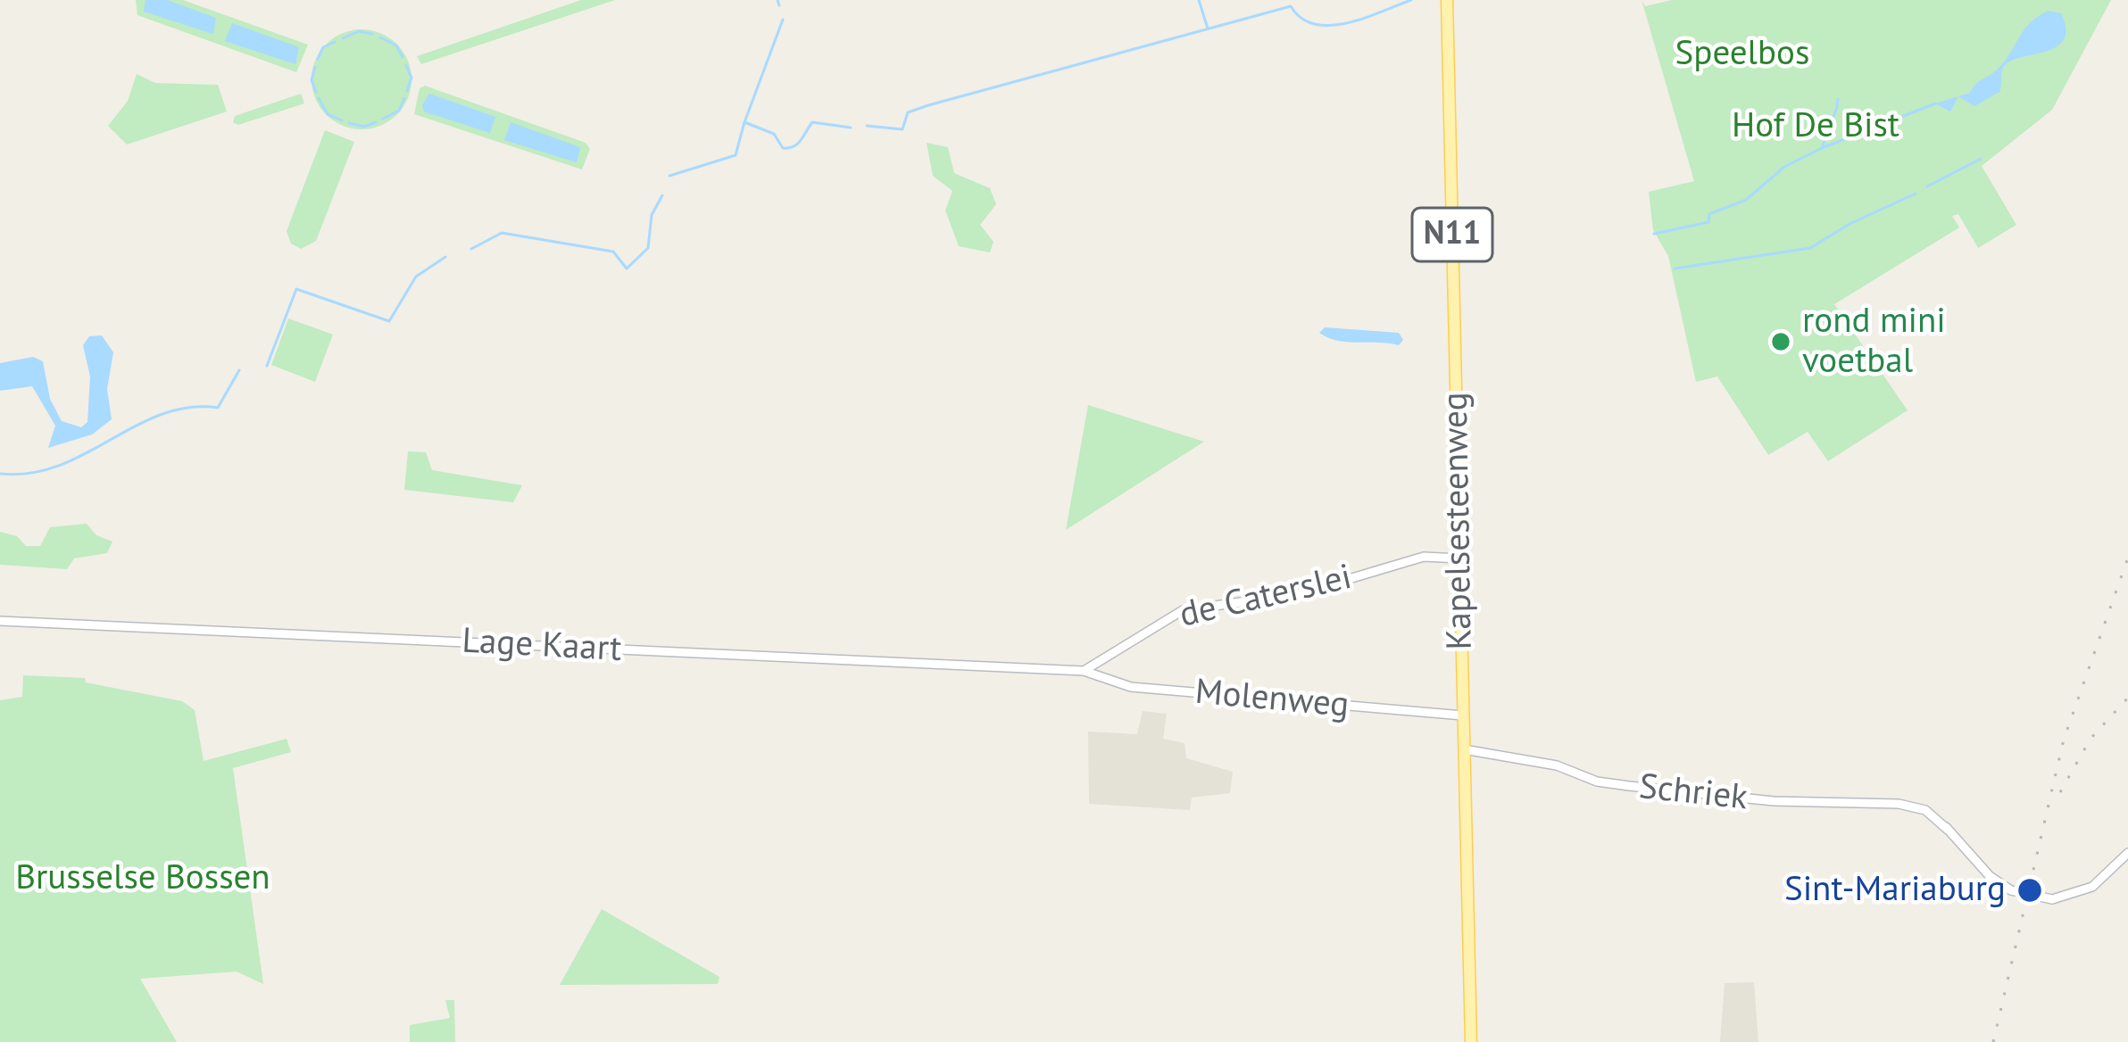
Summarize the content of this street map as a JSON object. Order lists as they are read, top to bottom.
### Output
{
  "streets": {
    "main road": ["N11", "Kapelsesteenweg"],
    "street": [
      "de Caterslei",
      "Lage Kaart",
      "Molenweg",
      "Schriek"
    ]
  },
  "crossings": [
    ["Kapelsesteenweg", "de Caterslei"],
    ["Kapelsesteenweg", "Molenweg"],
    ["Kapelsesteenweg", "Schriek"],
    ["de Caterslei", "Lage Kaart"],
    ["de Caterslei", "Molenweg"],
    ["Lage Kaart", "Molenweg"]
  ],
  "parks": ["Speelbos", "Hof De Bist", "Brusselse Bossen"],
  "places": ["rond mini voetbal", "Sint-Mariaburg"]
}
